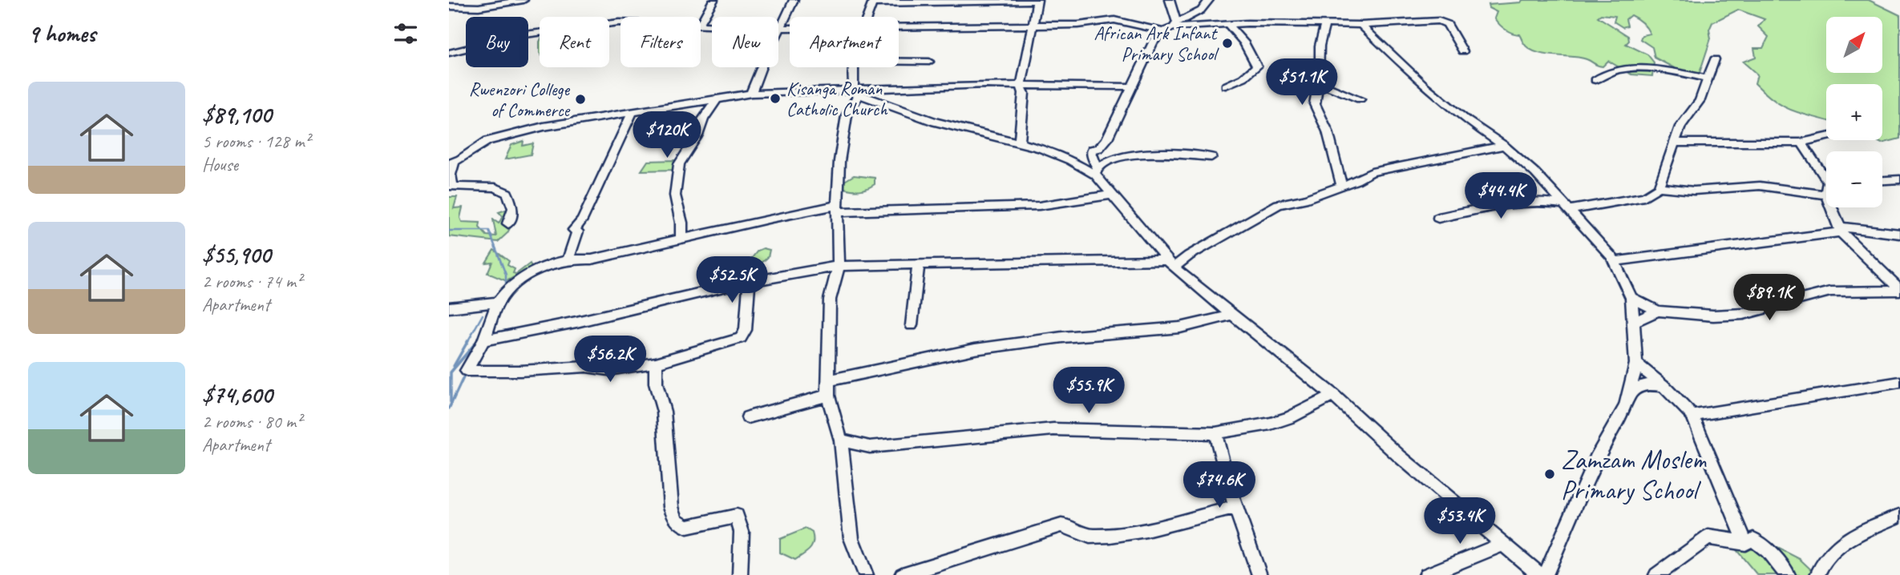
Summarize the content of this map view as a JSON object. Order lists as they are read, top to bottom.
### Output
{
  "places": [
    "African Ark Infant Primary School",
    "Kisanga Roman Catholic Church",
    "Rwenzori College of Commerce",
    "Zamzam Moslem Primary School"
  ],
  "north": "top right",
  "page": {
    "heading": "9 homes",
    "map_buttons": ["+", "−"],
    "chip": [
      "Buy",
      "Rent",
      "Filters",
      "New",
      "Apartment"
    ],
    "price": [
      "$51.1K",
      "$120K",
      "$44.4K",
      "$52.5K",
      "$89.1K",
      "$56.2K",
      "$55.9K",
      "$74.6K",
      "$53.4K"
    ],
    "list": [
      {
        "name": "$89,100",
        "note": "5 rooms · 128 m² · House"
      },
      {
        "name": "$55,900",
        "note": "2 rooms · 74 m² · Apartment"
      },
      {
        "name": "$74,600",
        "note": "2 rooms · 80 m² · Apartment"
      }
    ]
  }
}
